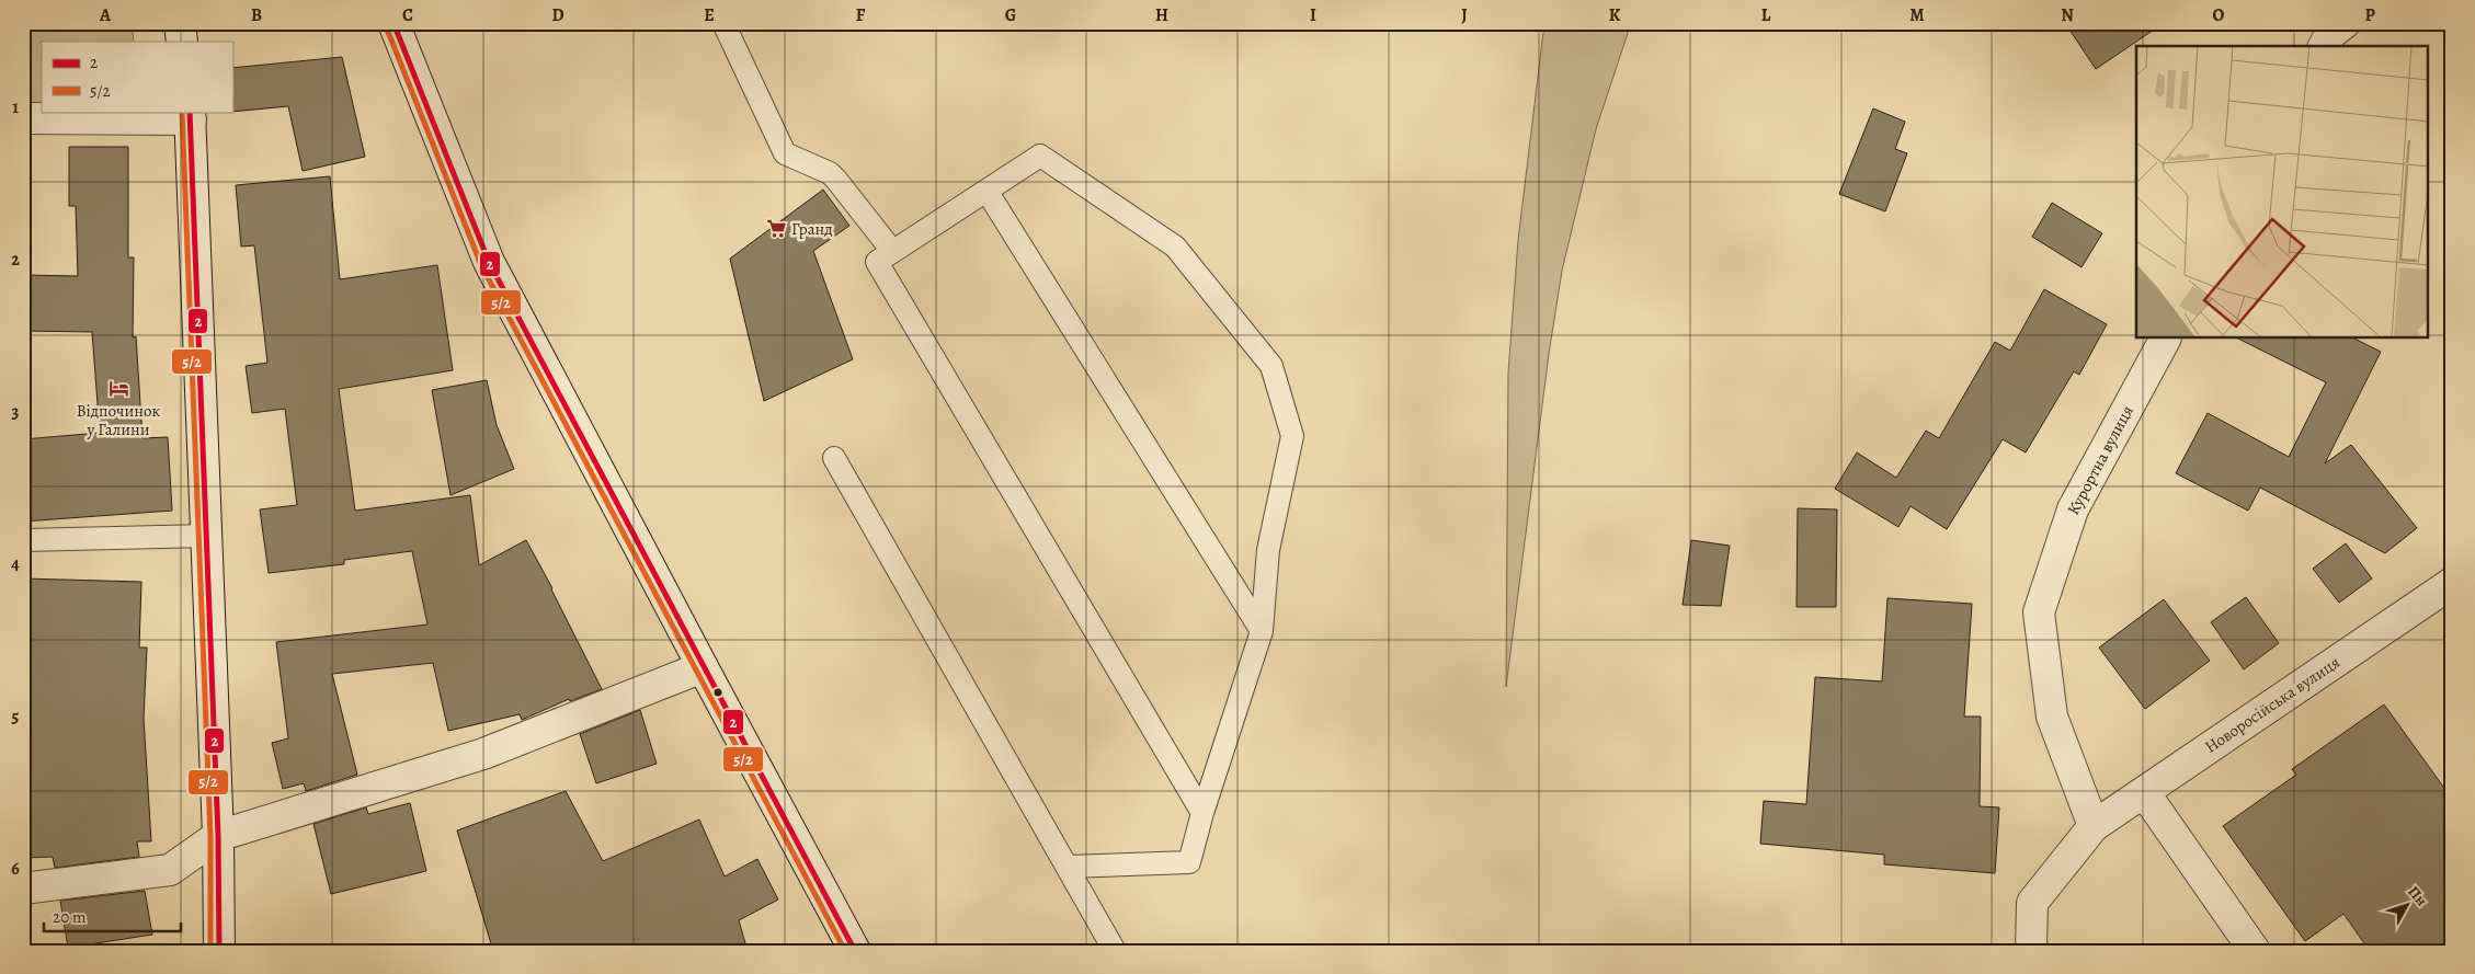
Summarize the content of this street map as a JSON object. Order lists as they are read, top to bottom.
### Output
{
  "streets": {
    "street": ["Курортна вулиця", "Новоросійська вулиця"]
  },
  "crossings": [
    ["Курортна вулиця", "Новоросійська вулиця"]
  ],
  "places": {
    "supermarket": ["Гранд"],
    "hotel": ["Відпочинок у Галини"]
  },
  "lines": ["transit line 2", "transit line 5/2"],
  "legend": ["2", "5/2"],
  "scale_bar": "20 m",
  "north": "top right",
  "grid": {
    "columns": [
      "A",
      "B",
      "C",
      "D",
      "E",
      "F",
      "G",
      "H",
      "I",
      "J",
      "K",
      "L",
      "M",
      "N",
      "O",
      "P"
    ],
    "rows": [
      "1",
      "2",
      "3",
      "4",
      "5",
      "6"
    ]
  }
}
